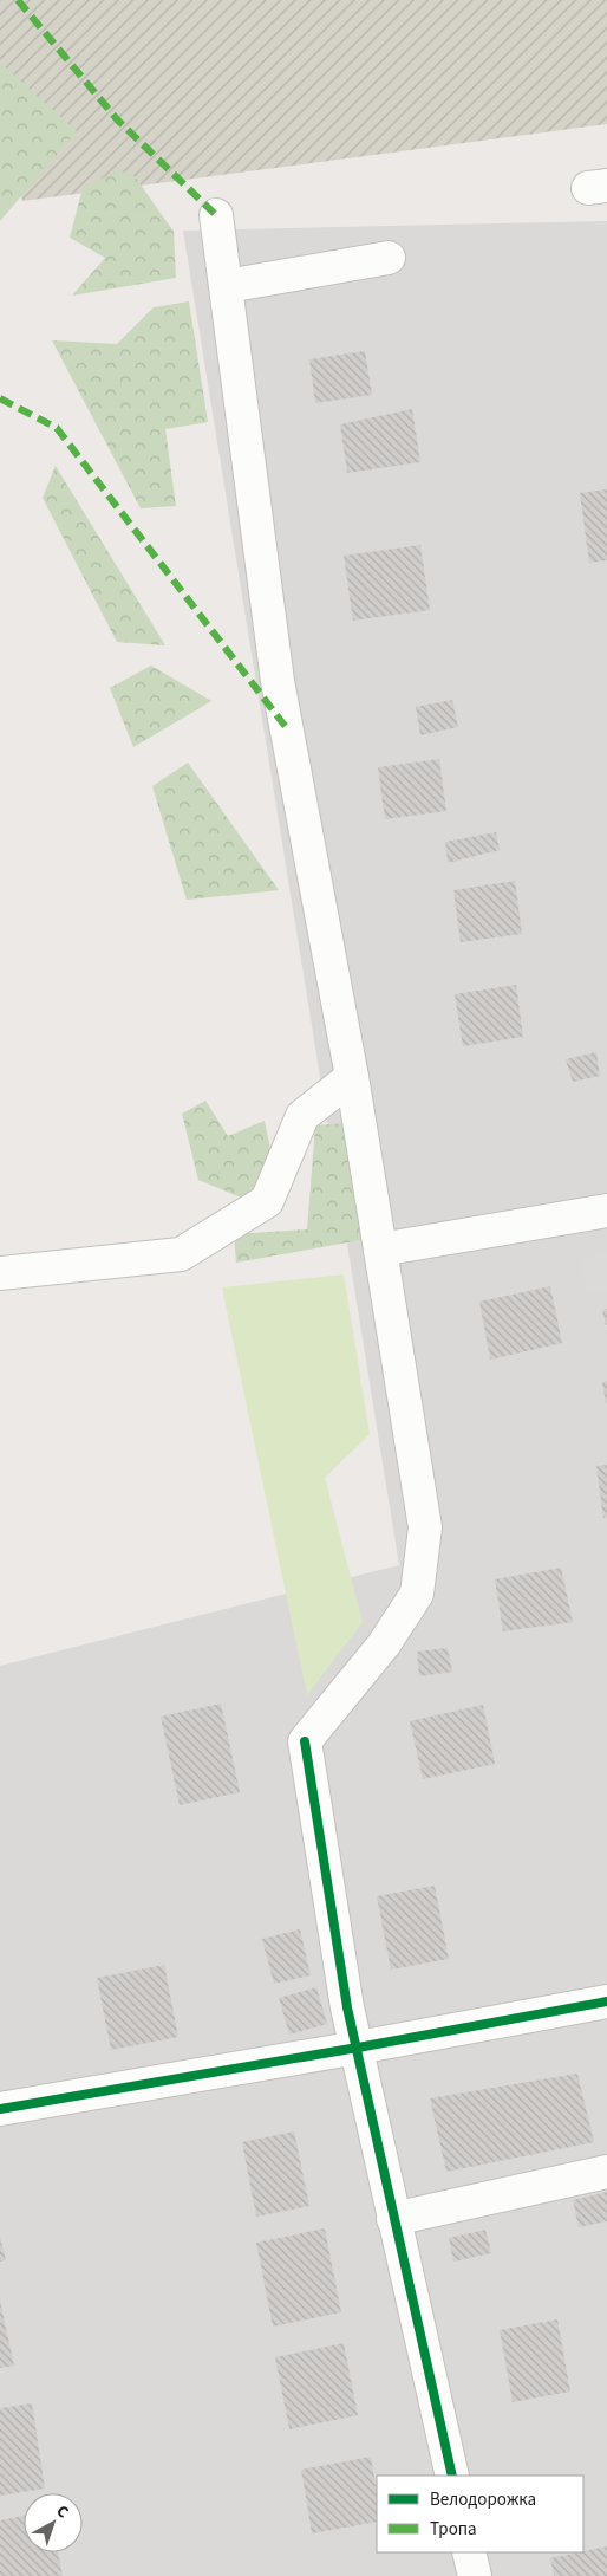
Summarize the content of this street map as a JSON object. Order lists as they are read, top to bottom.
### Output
{
  "legend": ["Велодорожка", "Тропа"],
  "north": "top right"
}
